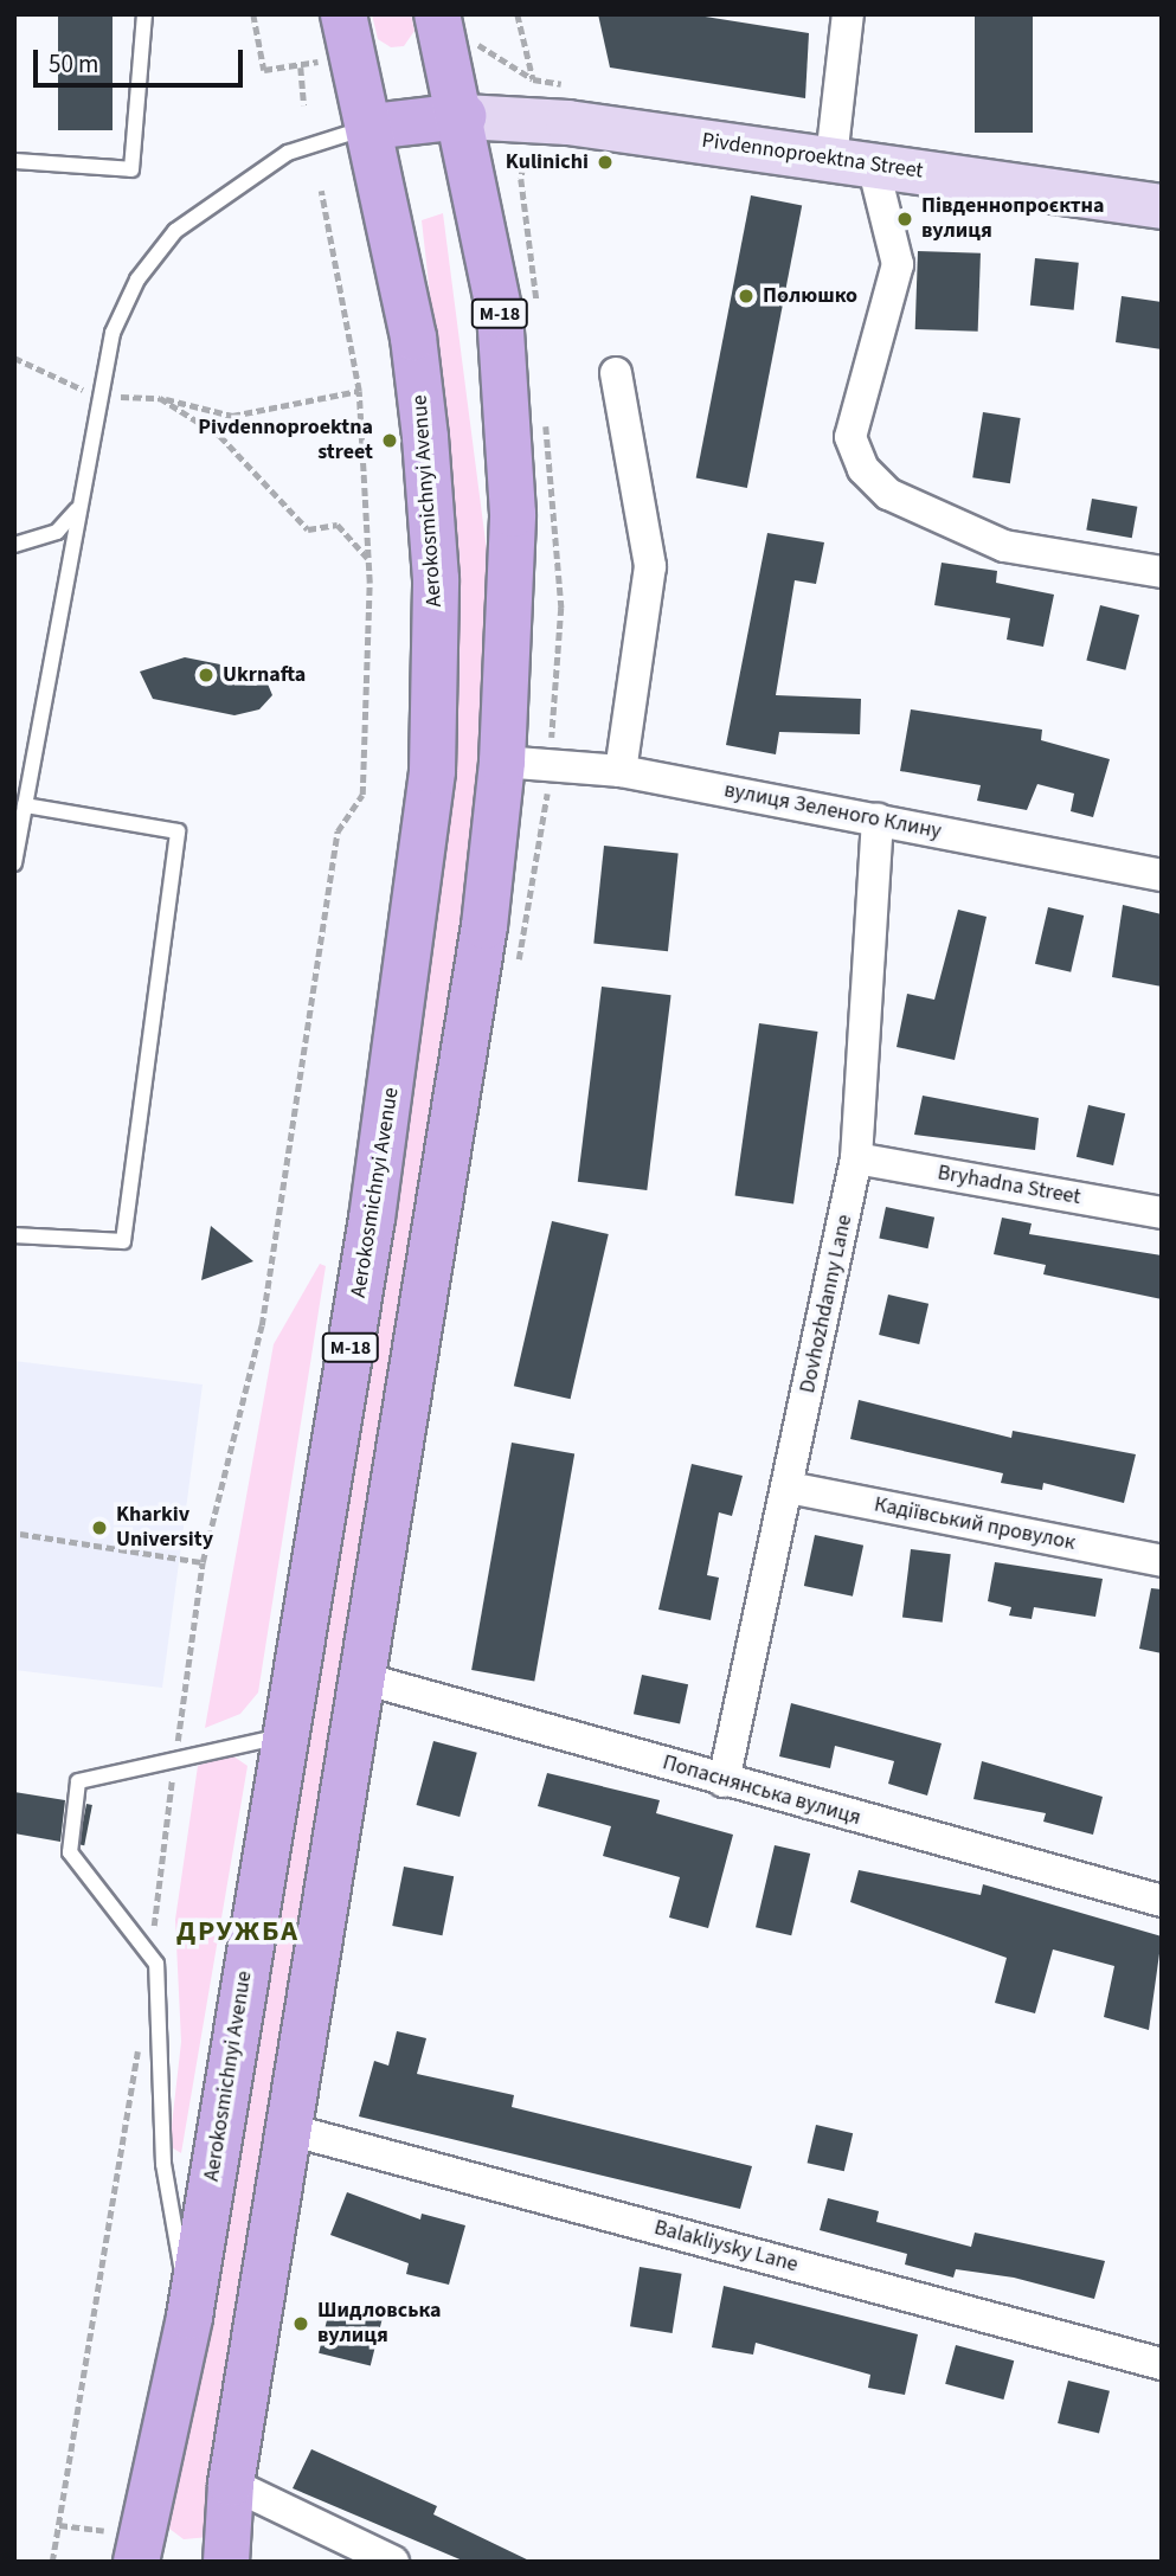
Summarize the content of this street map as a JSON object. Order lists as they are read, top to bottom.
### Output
{
  "streets": {
    "main road": ["Pivdennoproektna Street", "М-18", "Aerokosmichnyi Avenue"],
    "street": [
      "вулиця Зеленого Клину",
      "Bryhadna Street",
      "Dovhozhdanny Lane",
      "Кадіївський провулок",
      "Попаснянська вулиця",
      "Balakliysky Lane"
    ]
  },
  "crossings": [
    ["Pivdennoproektna Street", "М-18"],
    ["М-18", "вулиця Зеленого Клину"],
    ["М-18", "Попаснянська вулиця"],
    ["М-18", "Balakliysky Lane"],
    ["вулиця Зеленого Клину", "Dovhozhdanny Lane"],
    ["Bryhadna Street", "Dovhozhdanny Lane"],
    ["Dovhozhdanny Lane", "Кадіївський провулок"],
    ["Dovhozhdanny Lane", "Попаснянська вулиця"]
  ],
  "districts": ["ДРУЖБА"],
  "places": [
    "Kulinichi",
    "Південнопроєктна вулиця",
    "Полюшко",
    "Pivdennoproektna street",
    "Ukrnafta",
    "Kharkiv University",
    "Шидловська вулиця"
  ],
  "scale_bar": "50 m"
}
